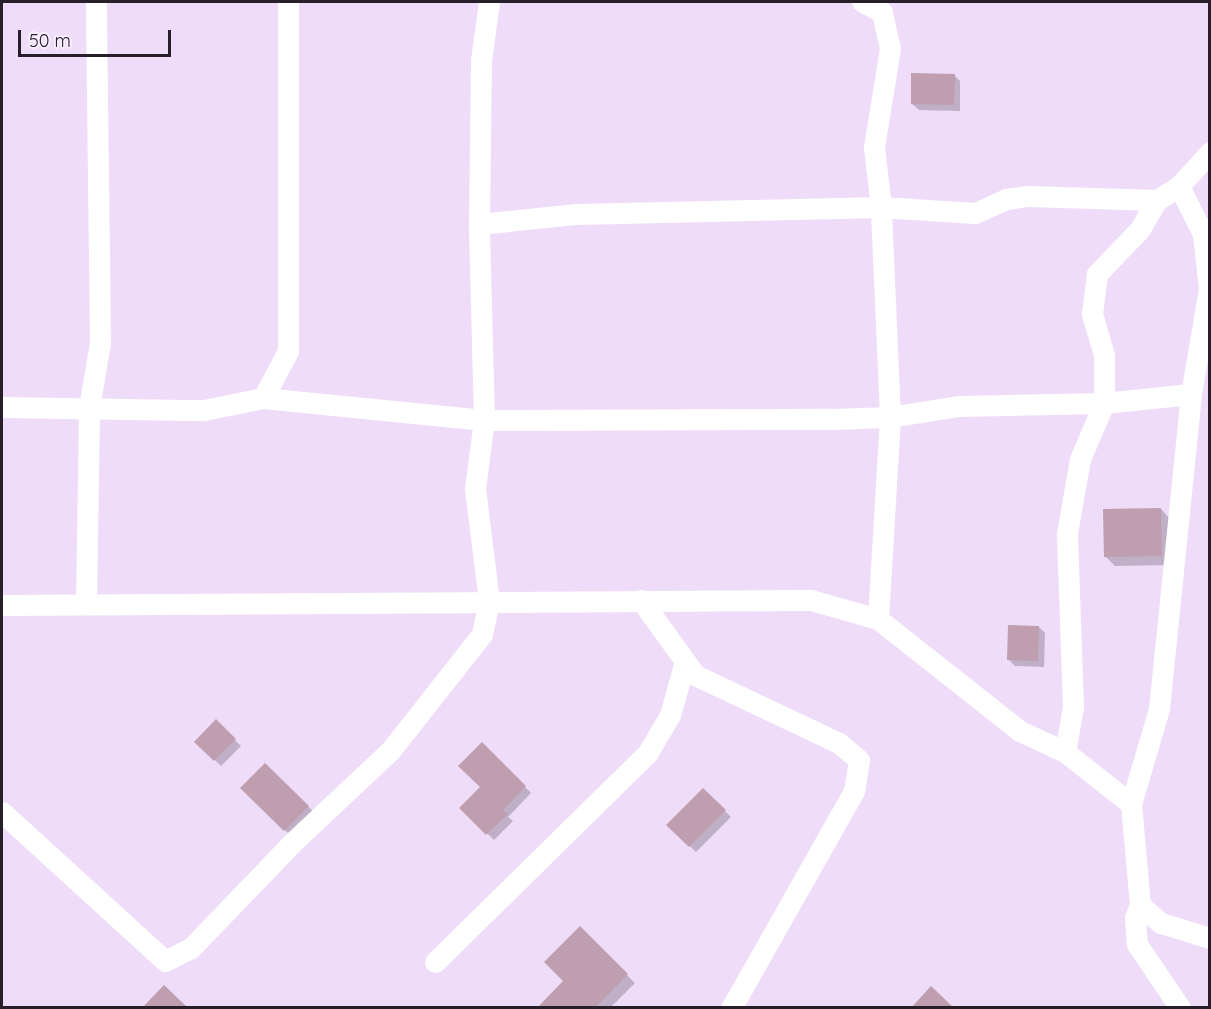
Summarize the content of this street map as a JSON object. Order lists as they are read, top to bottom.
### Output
{
  "scale_bar": "50 m"
}
